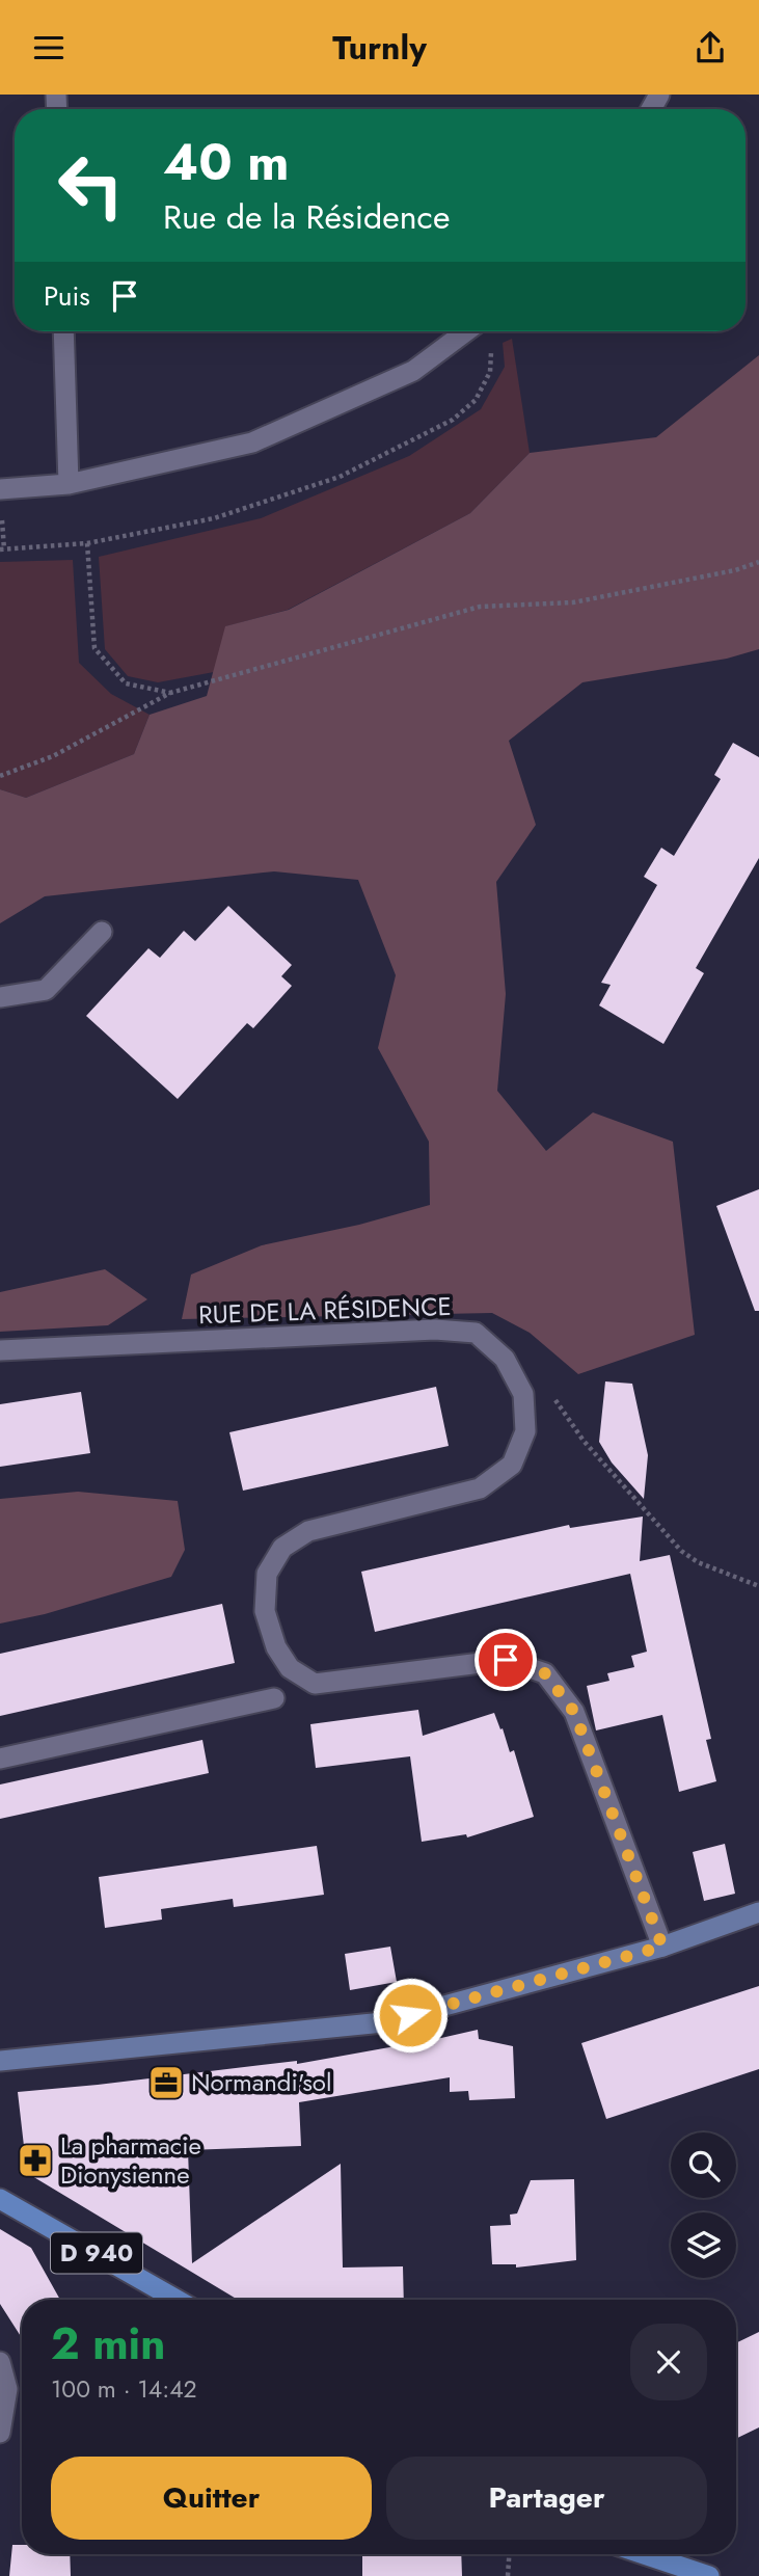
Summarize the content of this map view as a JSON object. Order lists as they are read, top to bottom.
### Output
{
  "streets": {
    "main road": ["D 940"],
    "street": ["RUE DE LA RÉSIDENCE"]
  },
  "places": {
    "office": ["Normandi'sol"],
    "pharmacy": ["La pharmacie Dionysienne"]
  },
  "page": {
    "header": "Turnly",
    "turn": ["40 m", "Rue de la Résidence"],
    "then": "Puis",
    "heading": ["2 min", "100 m · 14:42"],
    "buttons": ["Quitter", "Partager"]
  }
}
